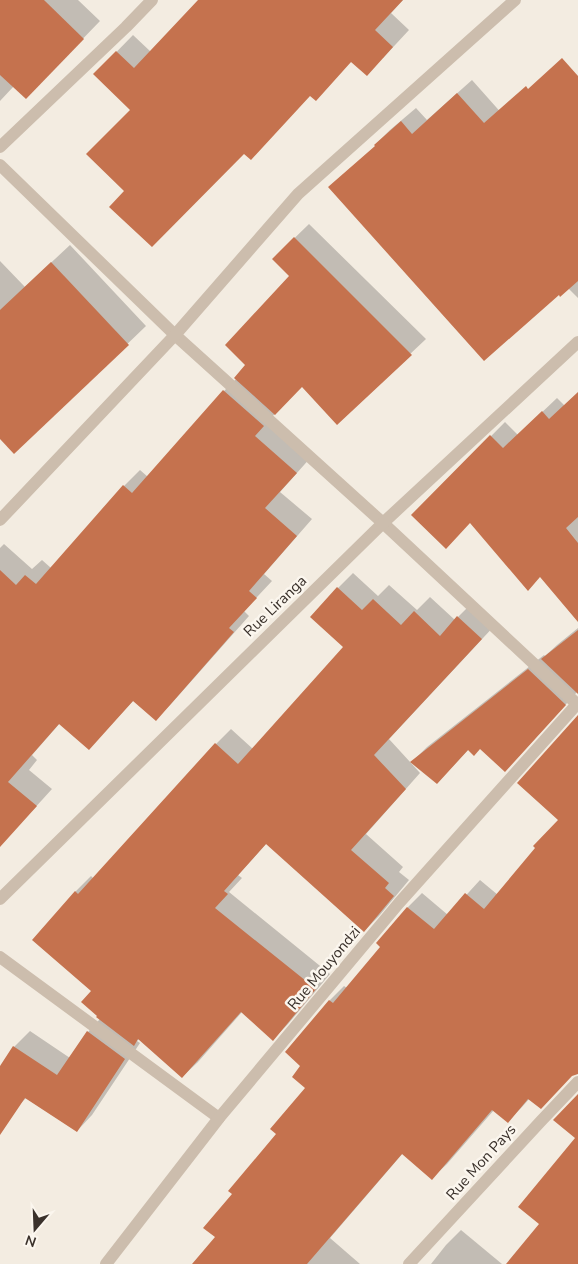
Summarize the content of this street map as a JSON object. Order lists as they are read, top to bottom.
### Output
{
  "streets": {
    "street": ["Rue Liranga", "Rue Mouyondzi", "Rue Mon Pays"]
  },
  "north": "bottom"
}
